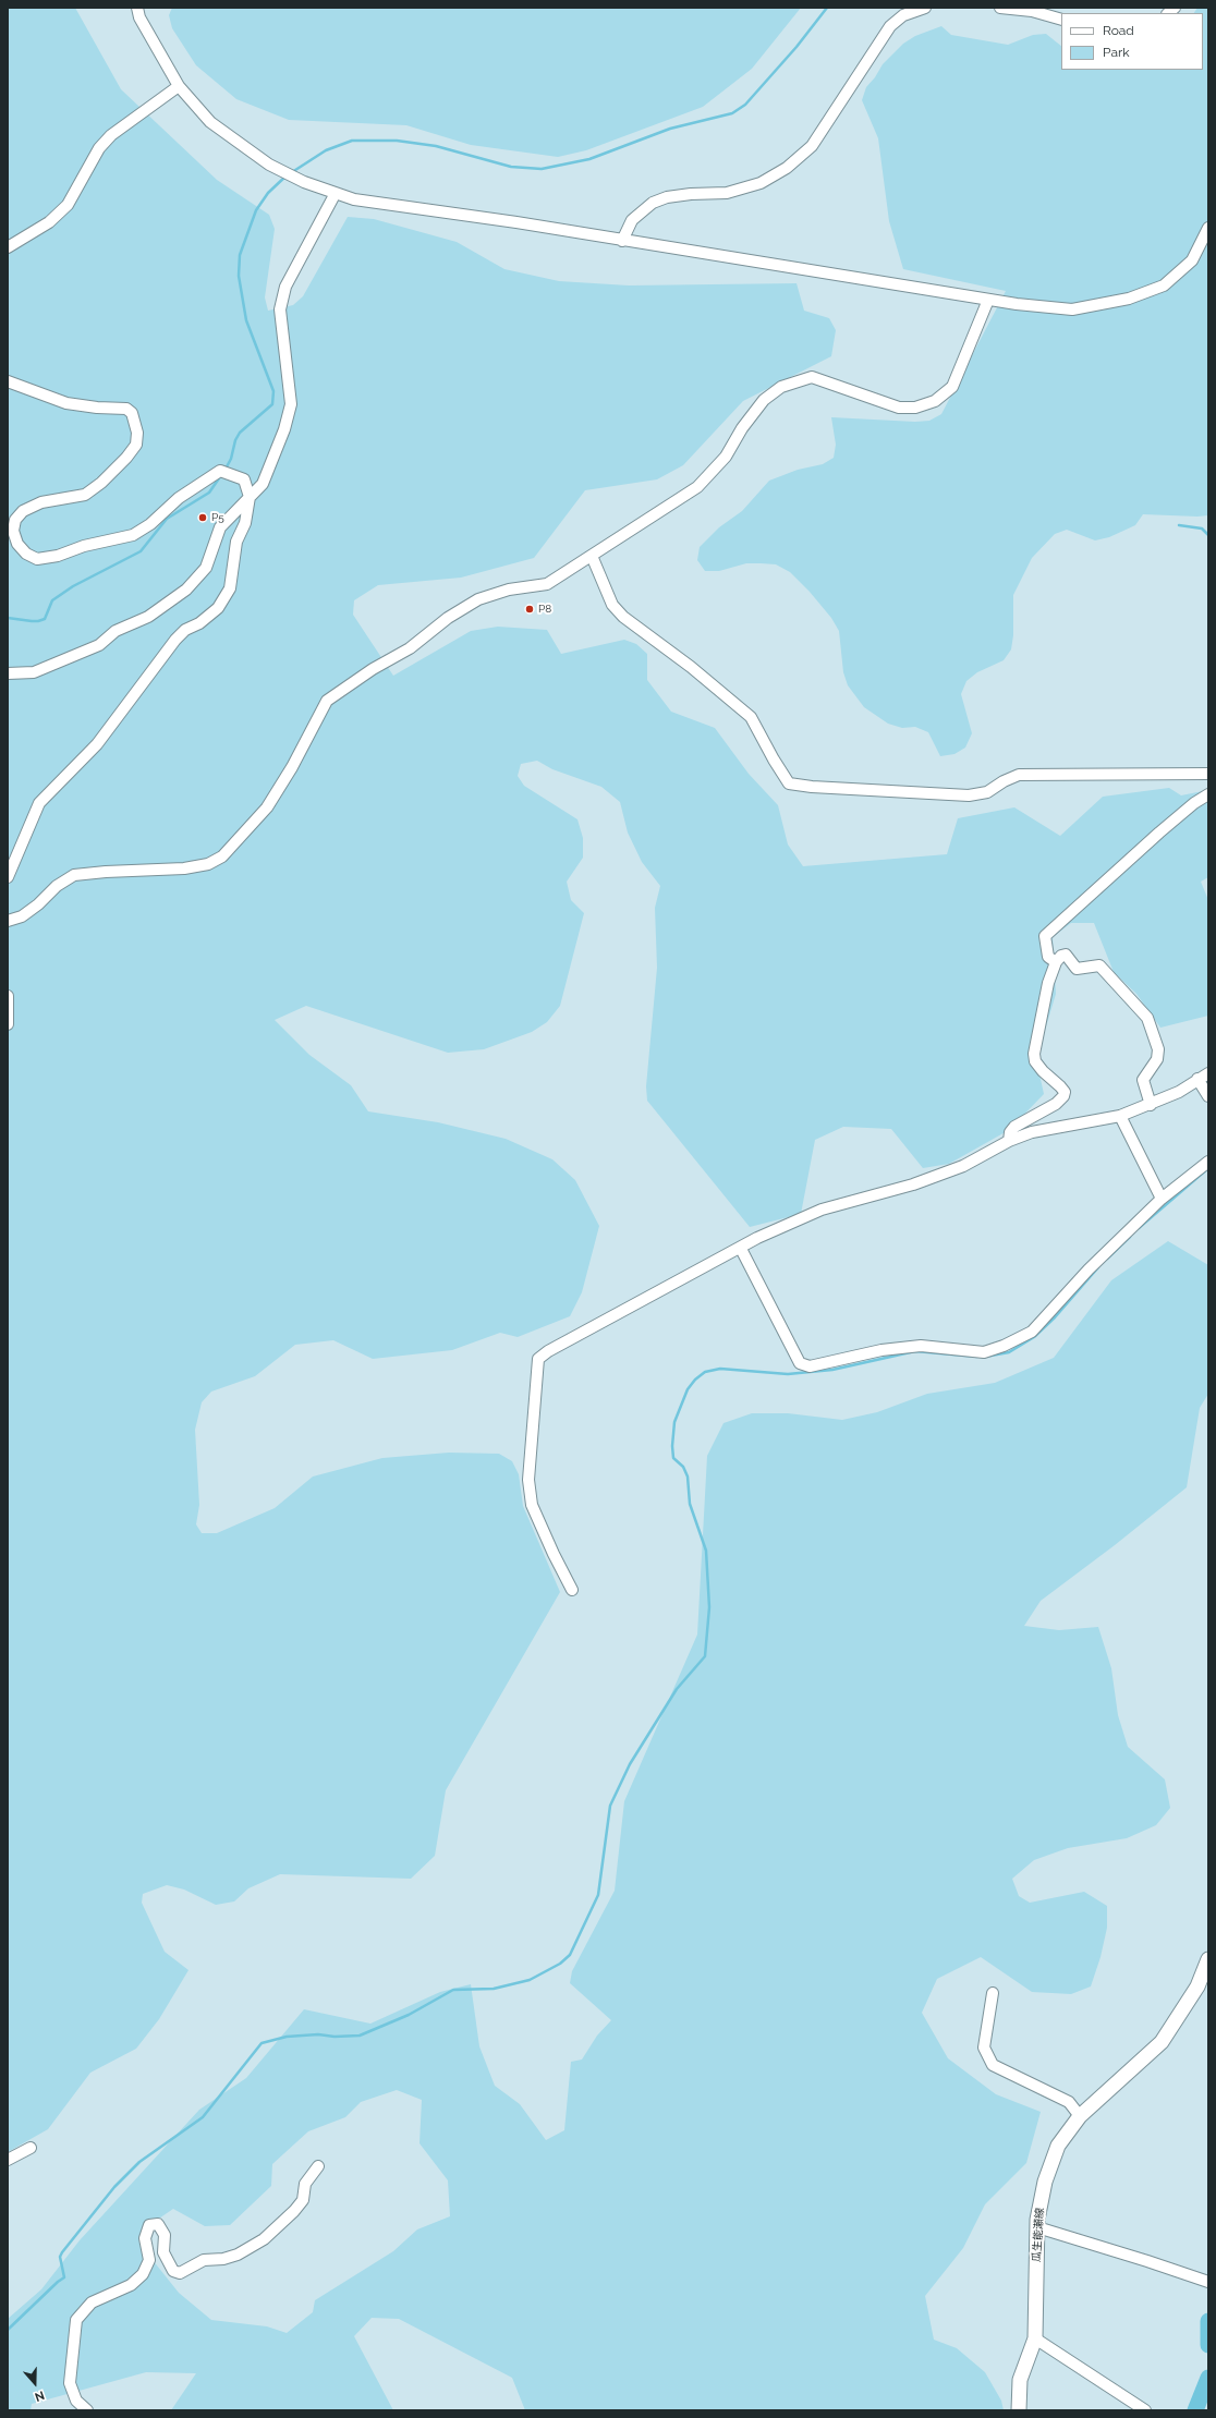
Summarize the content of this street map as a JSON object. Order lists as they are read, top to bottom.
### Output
{
  "streets": {
    "main road": ["瓜生能瀬線"]
  },
  "places": ["P5", "P8"],
  "legend": ["Road", "Park"],
  "north": "bottom"
}
